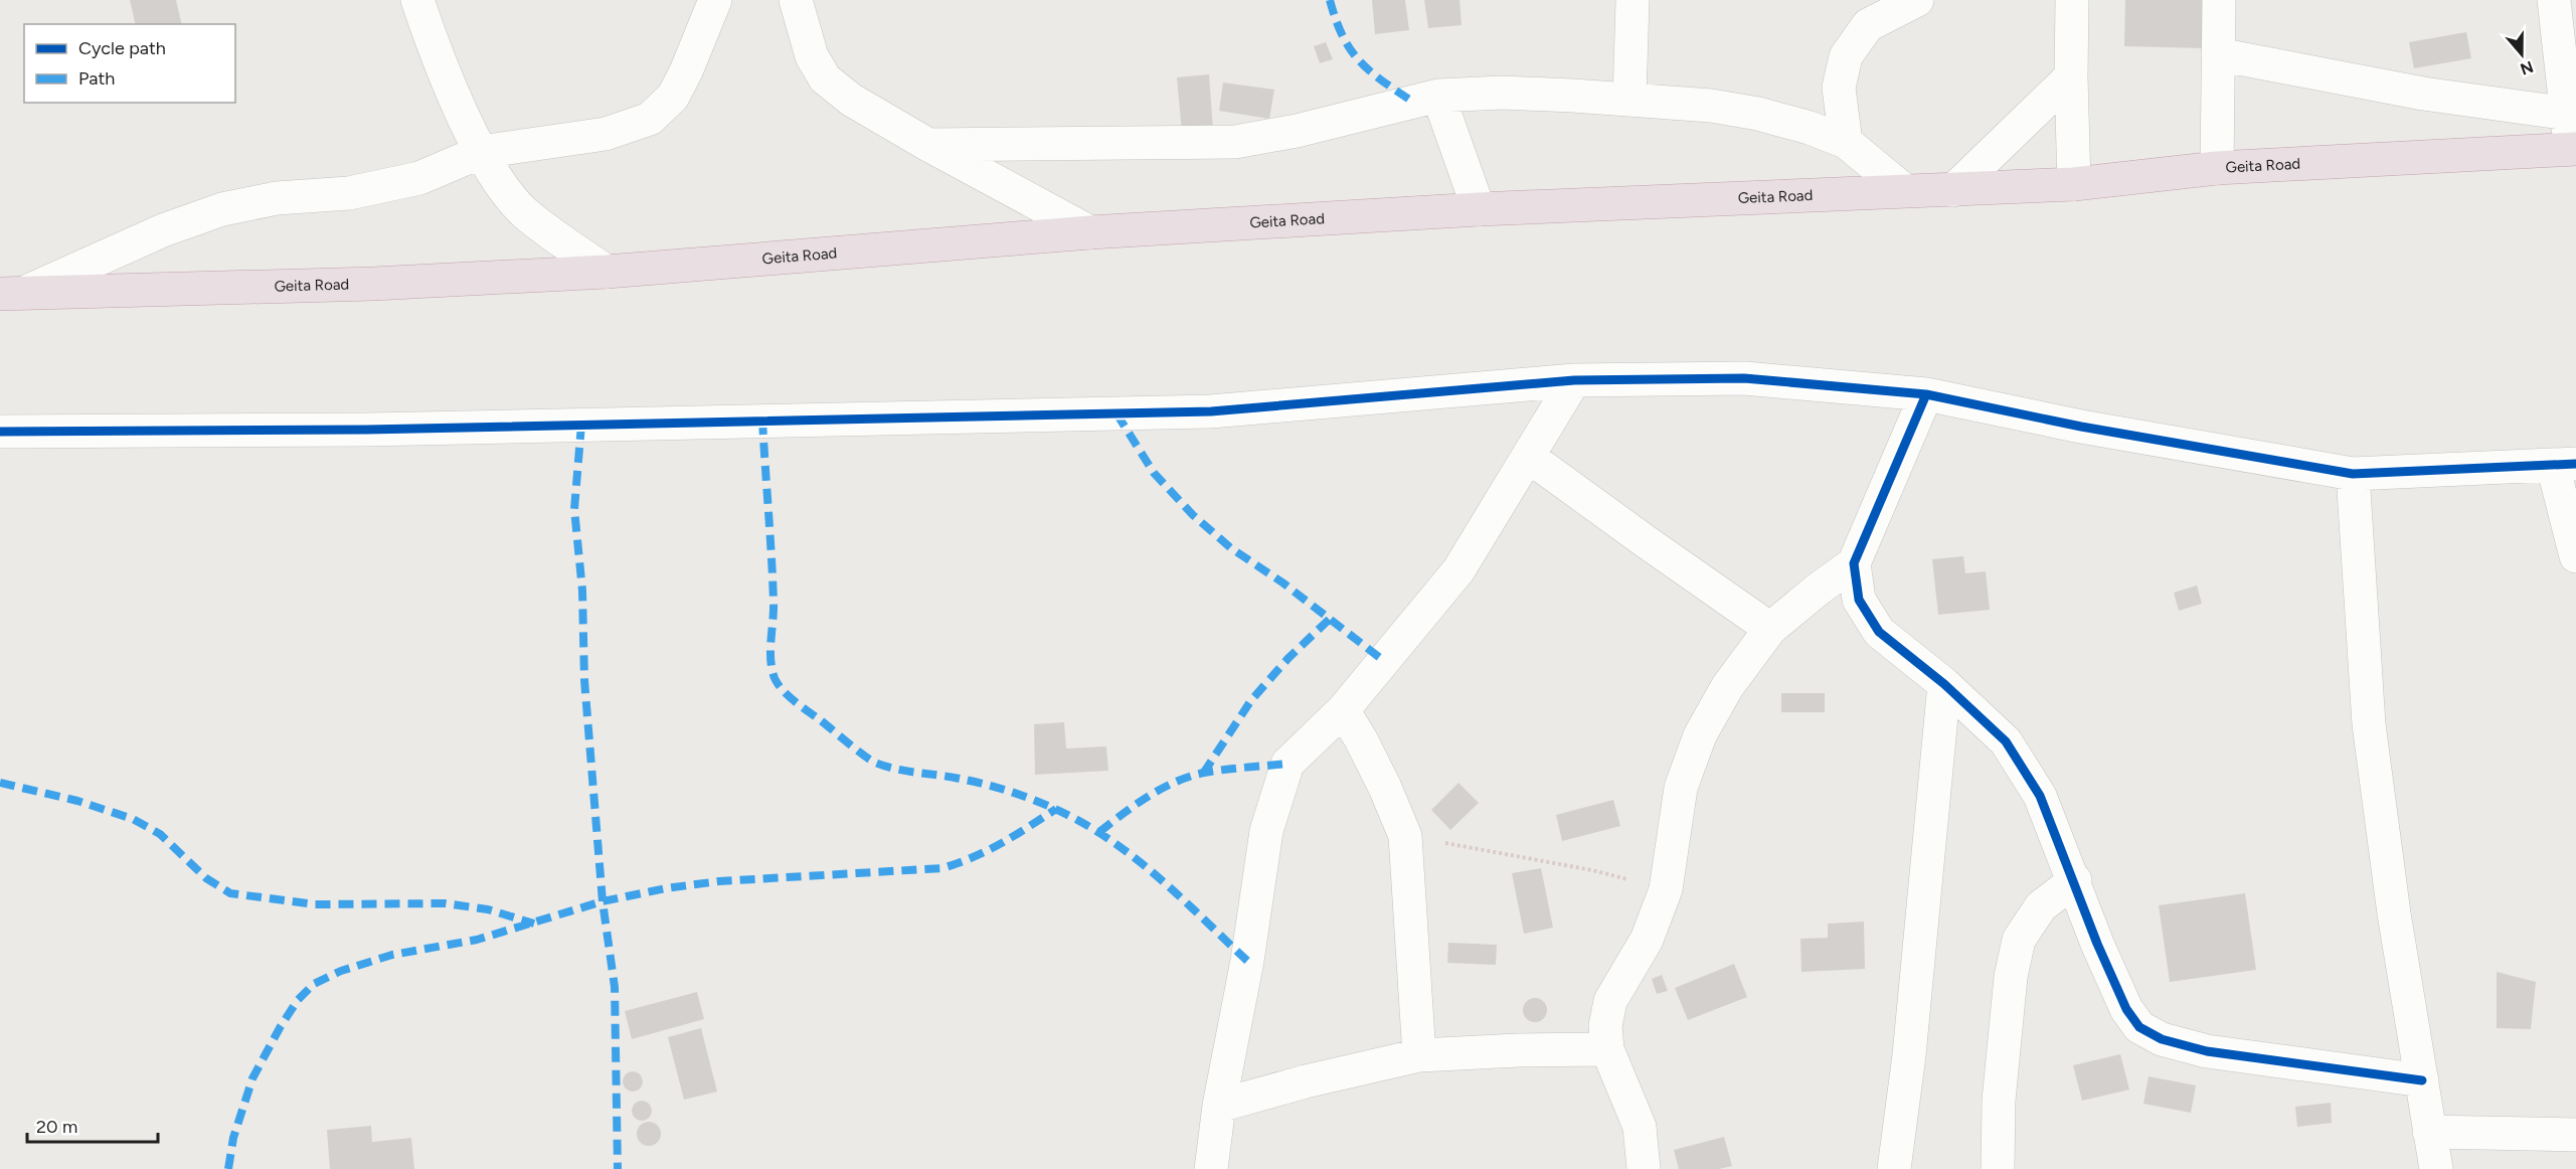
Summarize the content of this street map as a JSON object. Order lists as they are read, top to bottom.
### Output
{
  "streets": {
    "highway": ["Geita Road"]
  },
  "legend": ["Cycle path", "Path"],
  "scale_bar": "20 m",
  "north": "bottom"
}
